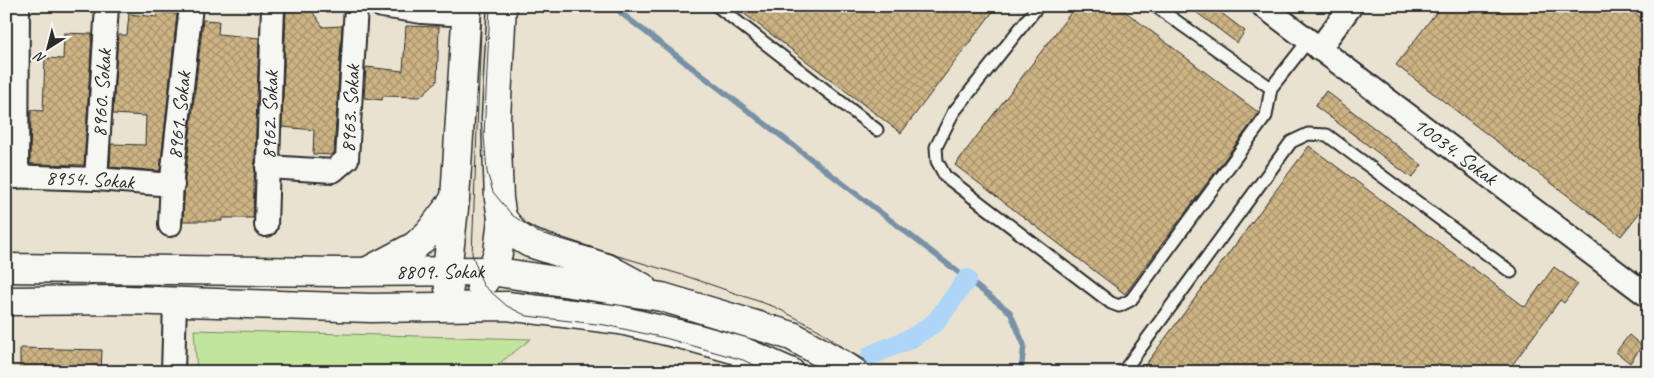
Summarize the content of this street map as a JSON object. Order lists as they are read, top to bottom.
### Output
{
  "streets": {
    "street": [
      "8960. Sokak",
      "8963. Sokak",
      "8962. Sokak",
      "8961. Sokak",
      "10034. Sokak",
      "8954. Sokak",
      "8809. Sokak"
    ]
  },
  "crossings": [
    ["8960. Sokak", "8954. Sokak"],
    ["8963. Sokak", "8962. Sokak"],
    ["8961. Sokak", "8954. Sokak"]
  ],
  "north": "bottom left"
}
